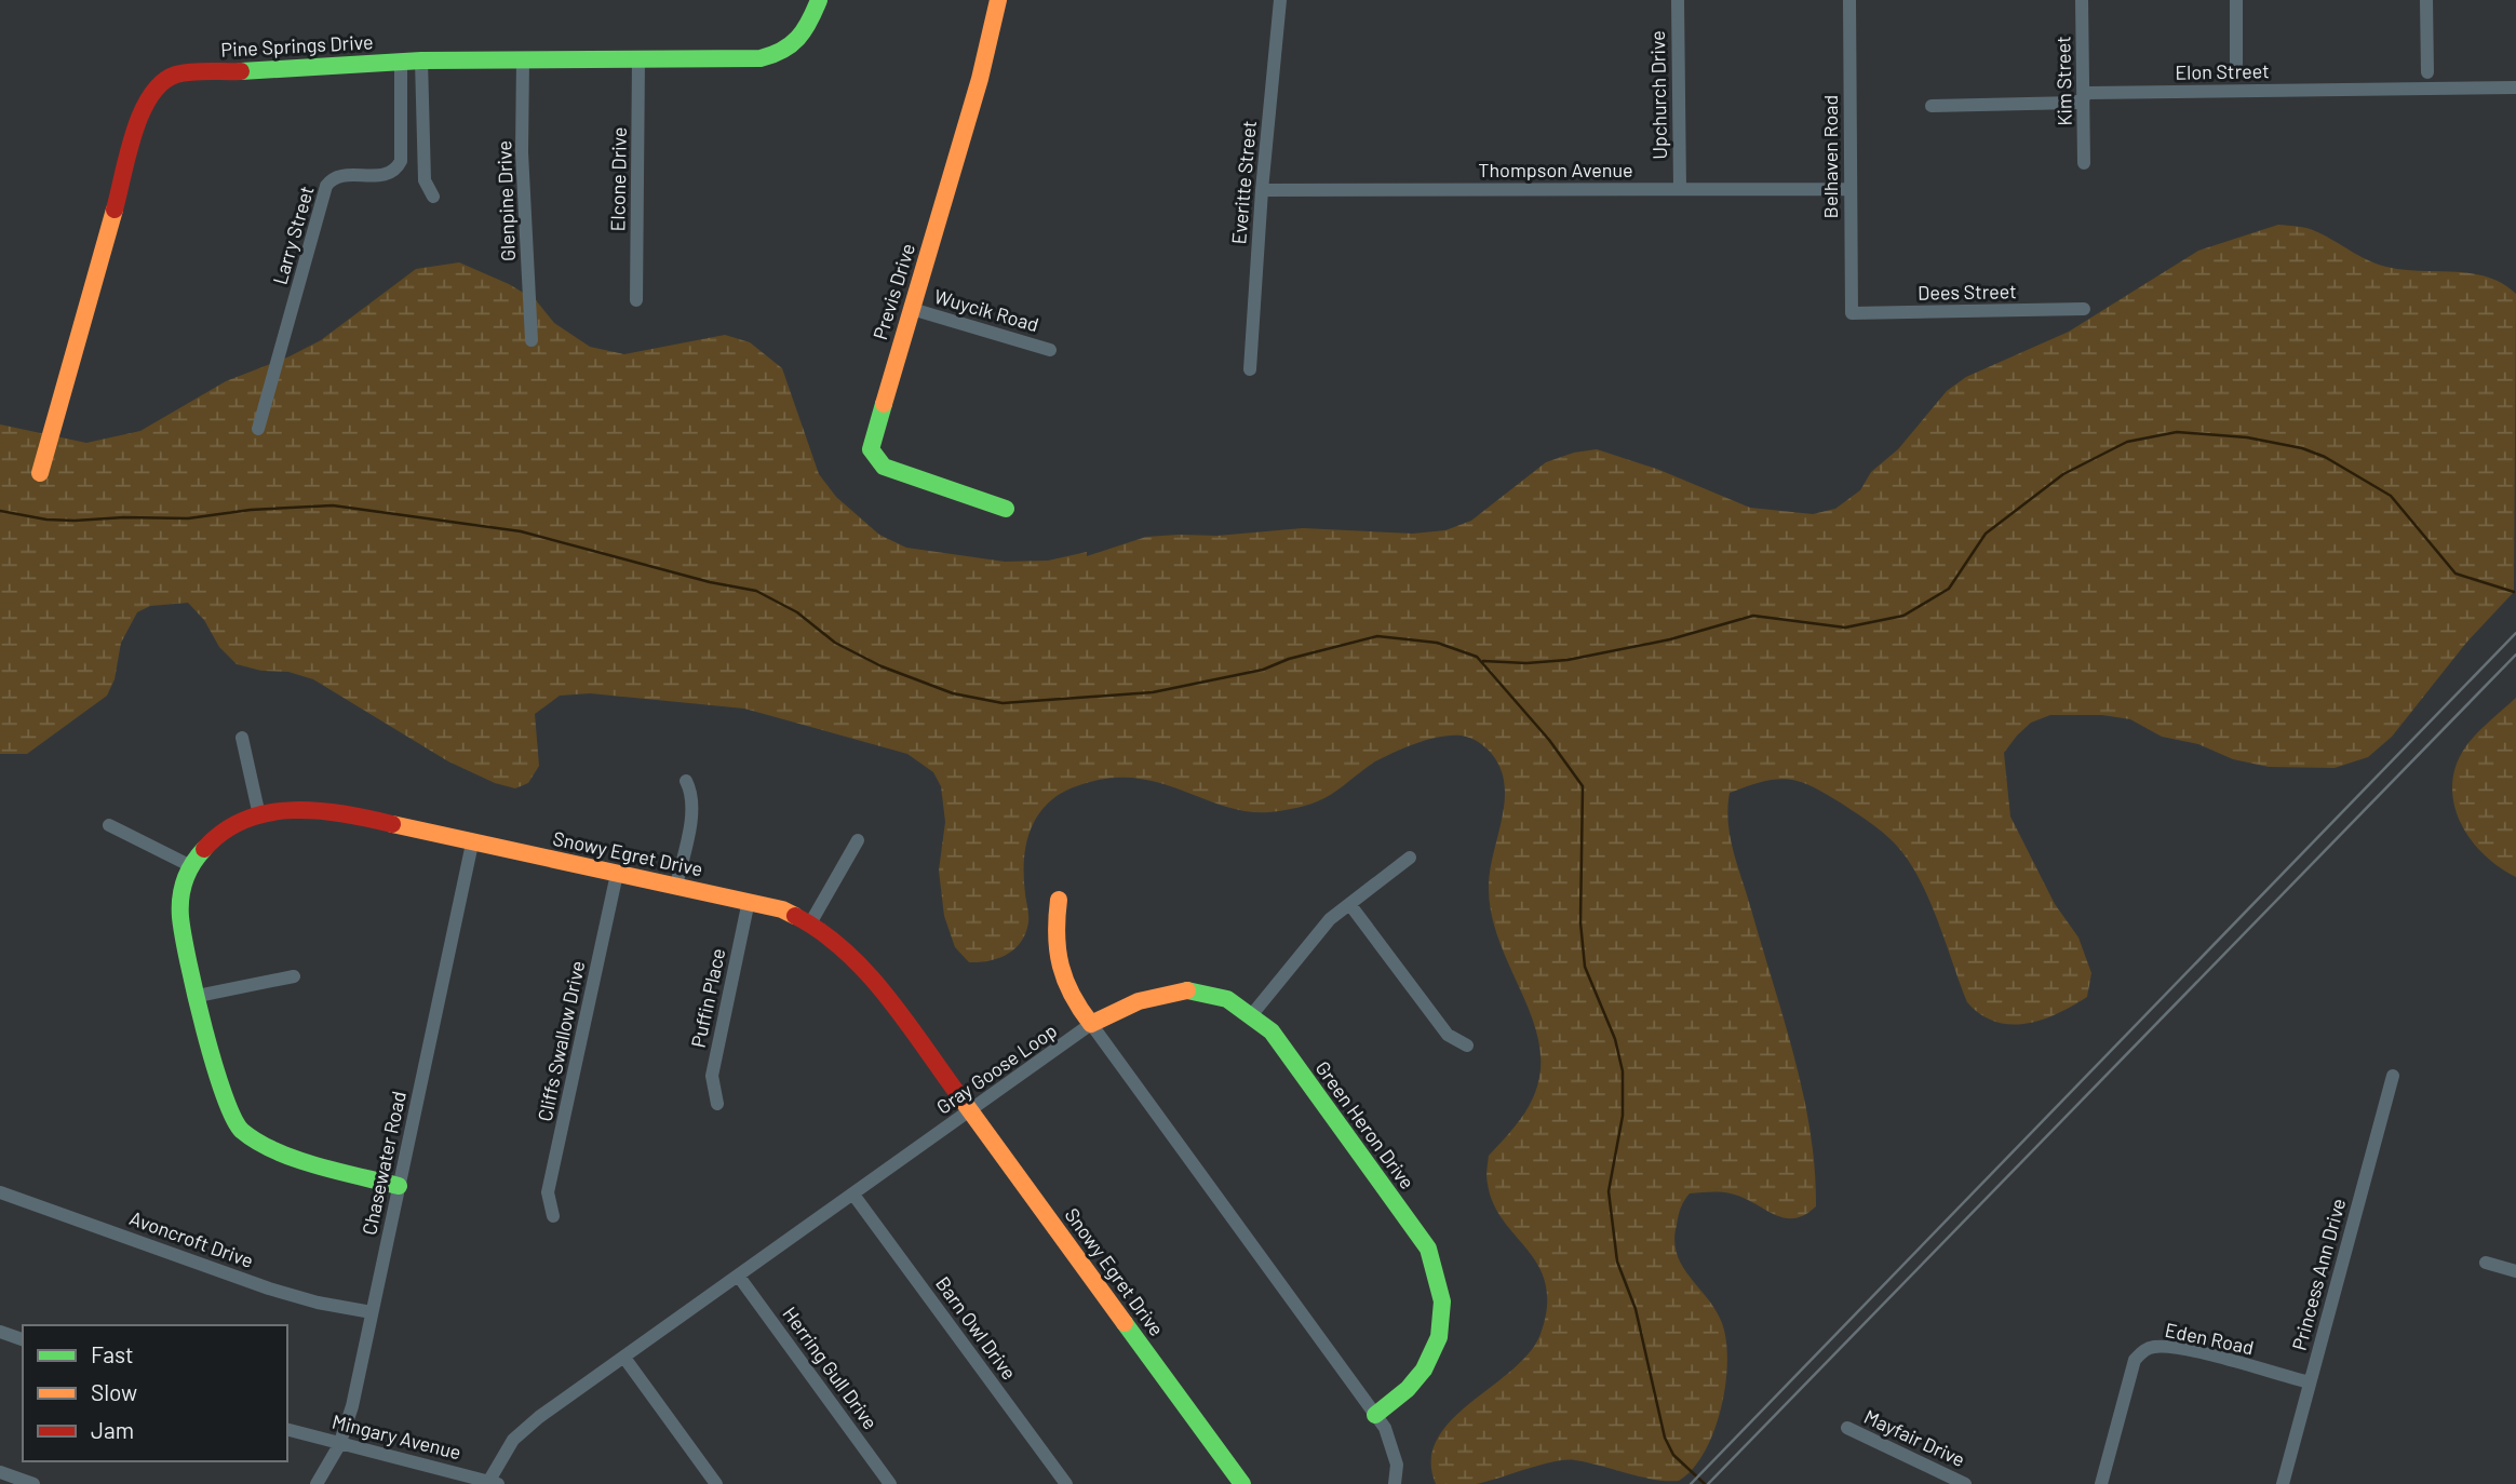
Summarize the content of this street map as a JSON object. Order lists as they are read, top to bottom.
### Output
{
  "streets": {
    "street": [
      "Pine Springs Drive",
      "Elon Street",
      "Kim Street",
      "Upchurch Drive",
      "Belhaven Road",
      "Thompson Avenue",
      "Elcone Drive",
      "Everitte Street",
      "Glenpine Drive",
      "Larry Street",
      "Previs Drive",
      "Dees Street",
      "Wuycik Road",
      "Snowy Egret Drive",
      "Puffin Place",
      "Cliffs Swallow Drive",
      "Gray Goose Loop",
      "Green Heron Drive",
      "Chasewater Road",
      "Avoncroft Drive",
      "Princess Ann Drive",
      "Barn Owl Drive",
      "Eden Road",
      "Herring Gull Drive",
      "Mingary Avenue",
      "Mayfair Drive"
    ]
  },
  "crossings": [
    ["Pine Springs Drive", "Elcone Drive"],
    ["Pine Springs Drive", "Glenpine Drive"],
    ["Pine Springs Drive", "Larry Street"],
    ["Elon Street", "Kim Street"],
    ["Upchurch Drive", "Thompson Avenue"],
    ["Belhaven Road", "Thompson Avenue"],
    ["Belhaven Road", "Dees Street"],
    ["Thompson Avenue", "Everitte Street"],
    ["Previs Drive", "Wuycik Road"],
    ["Snowy Egret Drive", "Puffin Place"],
    ["Snowy Egret Drive", "Cliffs Swallow Drive"],
    ["Snowy Egret Drive", "Gray Goose Loop"],
    ["Snowy Egret Drive", "Chasewater Road"],
    ["Gray Goose Loop", "Green Heron Drive"],
    ["Gray Goose Loop", "Barn Owl Drive"],
    ["Gray Goose Loop", "Herring Gull Drive"],
    ["Gray Goose Loop", "Mingary Avenue"],
    ["Chasewater Road", "Avoncroft Drive"],
    ["Chasewater Road", "Mingary Avenue"],
    ["Princess Ann Drive", "Eden Road"]
  ],
  "legend": ["Fast", "Slow", "Jam"]
}
